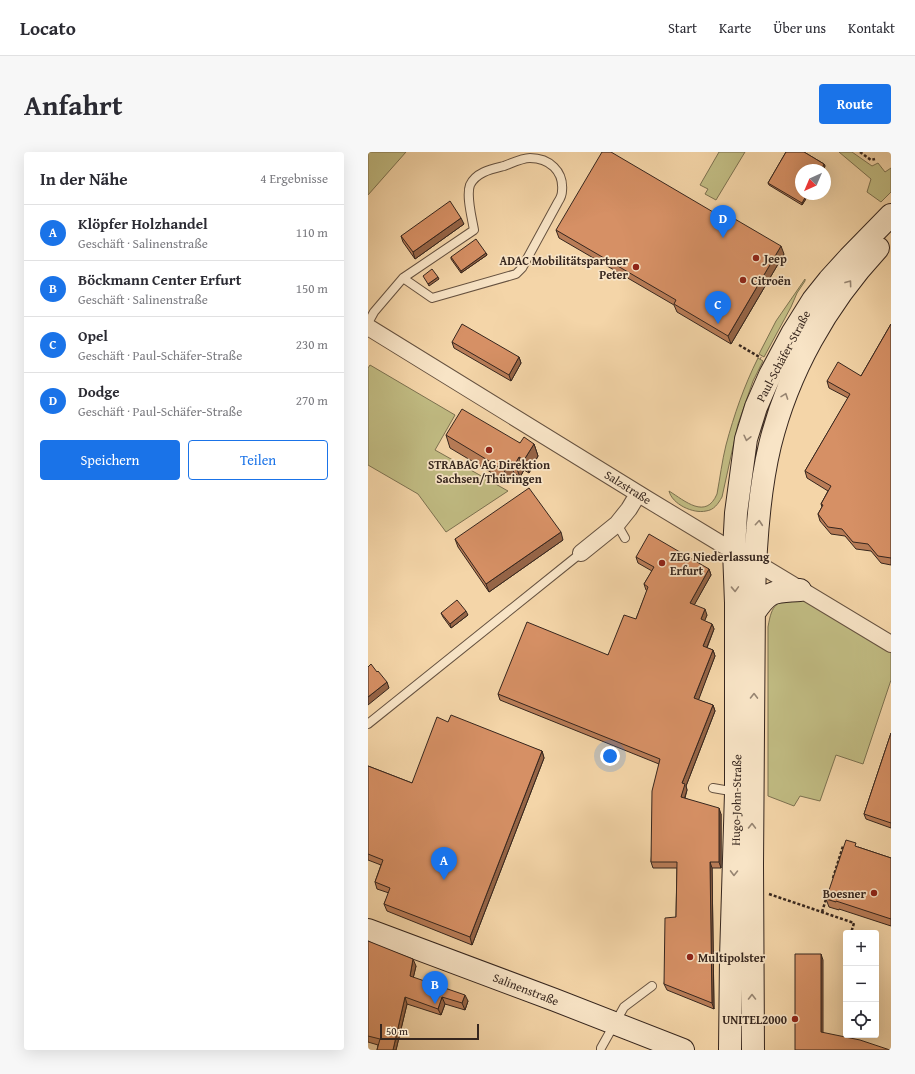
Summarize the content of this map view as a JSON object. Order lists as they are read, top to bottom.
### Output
{
  "streets": {
    "main road": ["Paul-Schäfer-Straße", "Hugo-John-Straße", "Salinenstraße"],
    "street": ["Salzstraße"]
  },
  "crossings": [
    ["Paul-Schäfer-Straße", "Salzstraße"],
    ["Paul-Schäfer-Straße", "Hugo-John-Straße"],
    ["Salzstraße", "Hugo-John-Straße"]
  ],
  "places": [
    "Jeep",
    "ADAC Mobilitätspartner Peter",
    "Citroën",
    "STRABAG AG Direktion Sachsen/Thüringen",
    "ZEG Niederlassung Erfurt",
    "Boesner",
    "Multipolster",
    "UNITEL2000"
  ],
  "scale_bar": "50 m",
  "north": "bottom left",
  "page": {
    "header": "Locato",
    "nav": [
      "Start",
      "Karte",
      "Über uns",
      "Kontakt"
    ],
    "title": "Anfahrt",
    "buttons": [
      "Route",
      ["Speichern", "Teilen"]
    ],
    "heading": ["In der Nähe", "4 Ergebnisse"],
    "list": [
      {
        "mark": "A",
        "name": "Klöpfer Holzhandel",
        "note": "Geschäft · Salinenstraße",
        "value": "110 m"
      },
      {
        "mark": "B",
        "name": "Böckmann Center Erfurt",
        "note": "Geschäft · Salinenstraße",
        "value": "150 m"
      },
      {
        "mark": "C",
        "name": "Opel",
        "note": "Geschäft · Paul-Schäfer-Straße",
        "value": "230 m"
      },
      {
        "mark": "D",
        "name": "Dodge",
        "note": "Geschäft · Paul-Schäfer-Straße",
        "value": "270 m"
      }
    ],
    "pins": [
      "D",
      "C",
      "A",
      "B"
    ],
    "map_buttons": ["+", "−"],
    "scale": "50 m"
  }
}
